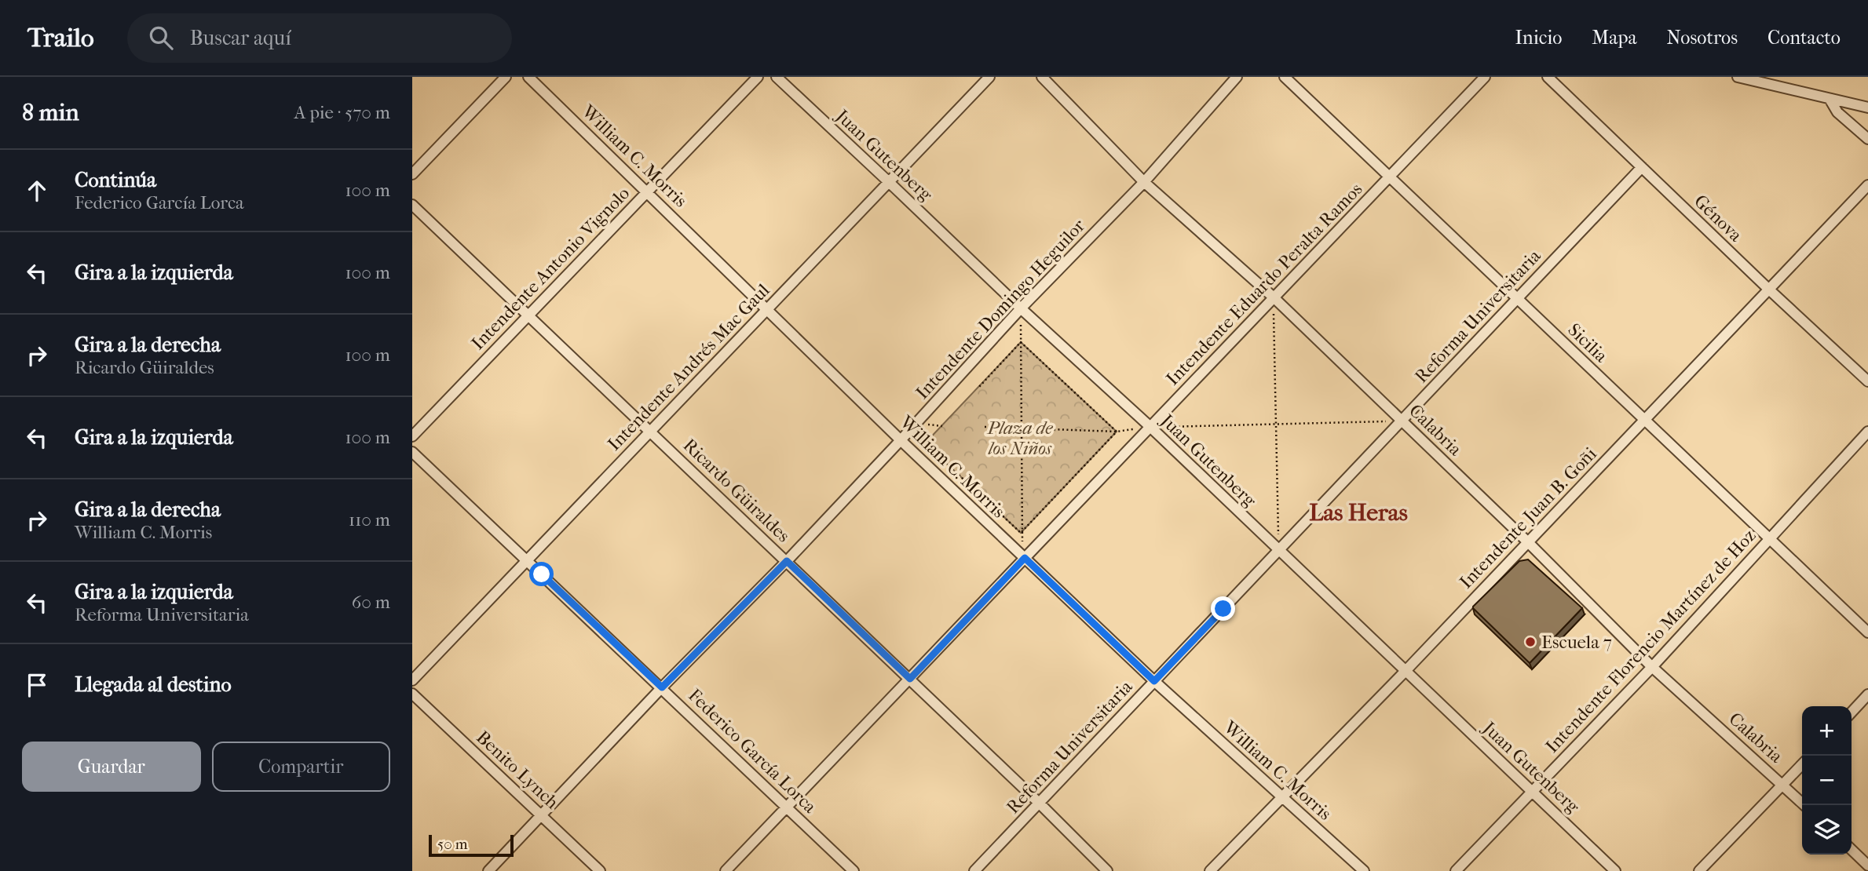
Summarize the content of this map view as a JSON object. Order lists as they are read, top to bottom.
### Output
{
  "streets": {
    "street": [
      "Juan Gutenberg",
      "William C. Morris",
      "Génova",
      "Intendente Antonio Vignolo",
      "Intendente Eduardo Peralta Ramos",
      "Intendente Domingo Heguilor",
      "Reforma Universitaria",
      "Sicilia",
      "Intendente Andrés Mac Gaul",
      "Calabria",
      "Ricardo Güiraldes",
      "Intendente Juan B. Goñi",
      "Intendente Florencio Martínez de Hoz",
      "Federico García Lorca",
      "Benito Lynch"
    ]
  },
  "crossings": [
    ["Juan Gutenberg", "Intendente Eduardo Peralta Ramos"],
    ["Juan Gutenberg", "Intendente Domingo Heguilor"],
    ["Juan Gutenberg", "Reforma Universitaria"],
    ["Juan Gutenberg", "Intendente Andrés Mac Gaul"],
    ["Juan Gutenberg", "Intendente Juan B. Goñi"],
    ["Juan Gutenberg", "Intendente Florencio Martínez de Hoz"],
    ["William C. Morris", "Intendente Antonio Vignolo"],
    ["William C. Morris", "Intendente Eduardo Peralta Ramos"],
    ["William C. Morris", "Intendente Domingo Heguilor"],
    ["William C. Morris", "Reforma Universitaria"],
    ["William C. Morris", "Intendente Andrés Mac Gaul"],
    ["William C. Morris", "Intendente Juan B. Goñi"],
    ["Génova", "Reforma Universitaria"],
    ["Génova", "Intendente Juan B. Goñi"],
    ["Intendente Antonio Vignolo", "Ricardo Güiraldes"],
    ["Intendente Eduardo Peralta Ramos", "Sicilia"],
    ["Intendente Eduardo Peralta Ramos", "Calabria"],
    ["Intendente Eduardo Peralta Ramos", "Ricardo Güiraldes"],
    ["Intendente Eduardo Peralta Ramos", "Federico García Lorca"],
    ["Intendente Domingo Heguilor", "Calabria"],
    ["Intendente Domingo Heguilor", "Ricardo Güiraldes"],
    ["Intendente Domingo Heguilor", "Federico García Lorca"],
    ["Intendente Domingo Heguilor", "Benito Lynch"],
    ["Reforma Universitaria", "Sicilia"],
    ["Reforma Universitaria", "Calabria"],
    ["Reforma Universitaria", "Ricardo Güiraldes"],
    ["Sicilia", "Intendente Juan B. Goñi"],
    ["Sicilia", "Intendente Florencio Martínez de Hoz"],
    ["Intendente Andrés Mac Gaul", "Ricardo Güiraldes"],
    ["Intendente Andrés Mac Gaul", "Federico García Lorca"],
    ["Calabria", "Intendente Juan B. Goñi"],
    ["Calabria", "Intendente Florencio Martínez de Hoz"]
  ],
  "districts": ["Las Heras"],
  "parks": ["Plaza de los Niños"],
  "places": ["Escuela 7"],
  "scale_bar": "50 m",
  "page": {
    "header": "Trailo",
    "search": "Buscar aquí",
    "nav": [
      "Inicio",
      "Mapa",
      "Nosotros",
      "Contacto"
    ],
    "heading": ["8 min", "A pie · 570 m"],
    "list": [
      ["Continúa", "Federico García Lorca", "100 m"],
      ["Gira a la izquierda", "100 m"],
      ["Gira a la derecha", "Ricardo Güiraldes", "100 m"],
      ["Gira a la izquierda", "100 m"],
      ["Gira a la derecha", "William C. Morris", "110 m"],
      ["Gira a la izquierda", "Reforma Universitaria", "60 m"],
      "Llegada al destino"
    ],
    "map_buttons": ["+", "−"],
    "buttons": ["Guardar", "Compartir"],
    "scale": "50 m"
  }
}
